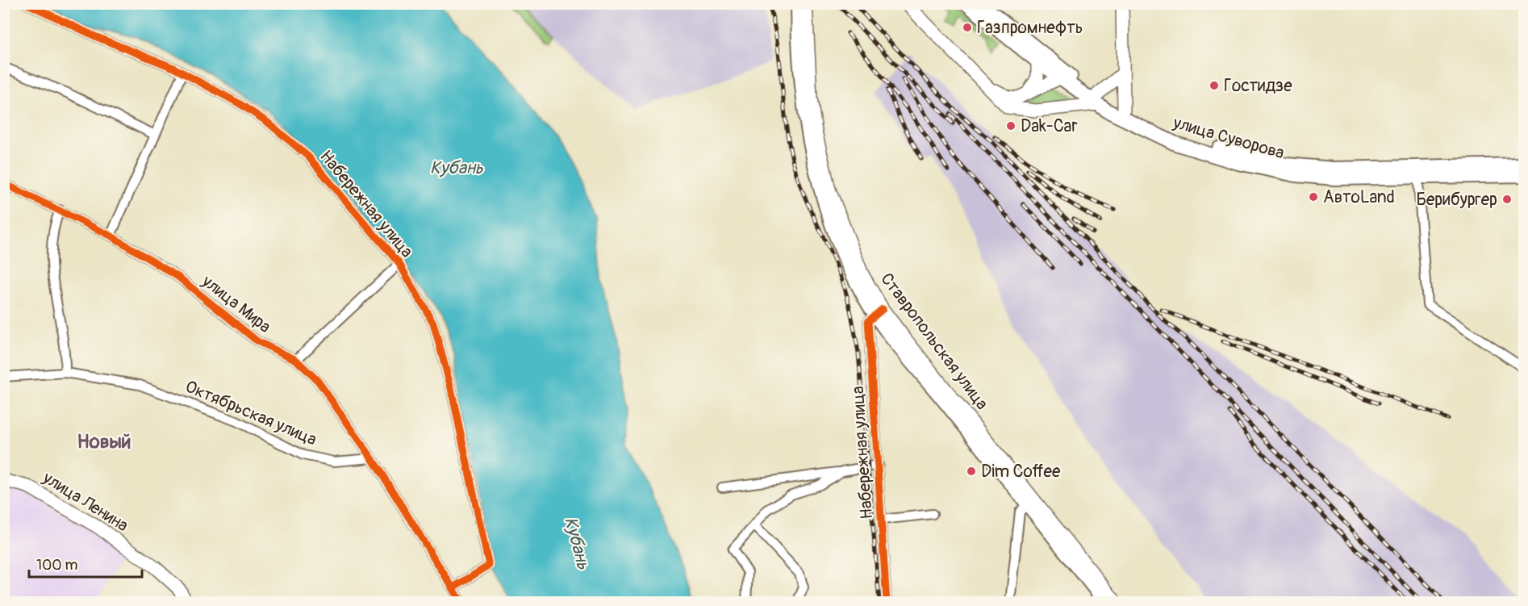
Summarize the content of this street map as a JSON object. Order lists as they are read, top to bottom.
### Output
{
  "streets": {
    "main road": ["улица Суворова", "Ставропольская улица", "улица Ленина"],
    "street": ["Набережная улица", "улица Мира", "Октябрьская улица"]
  },
  "crossings": [
    ["Набережная улица", "улица Мира"],
    ["Набережная улица", "Ставропольская улица"],
    ["улица Мира", "Октябрьская улица"]
  ],
  "districts": ["Новый"],
  "water": ["Кубань"],
  "places": [
    "Газпромнефть",
    "Гостидзе",
    "Dak-Car",
    "АвтоLand",
    "Берибургер",
    "Dim Coffee"
  ],
  "scale_bar": "100 m"
}
